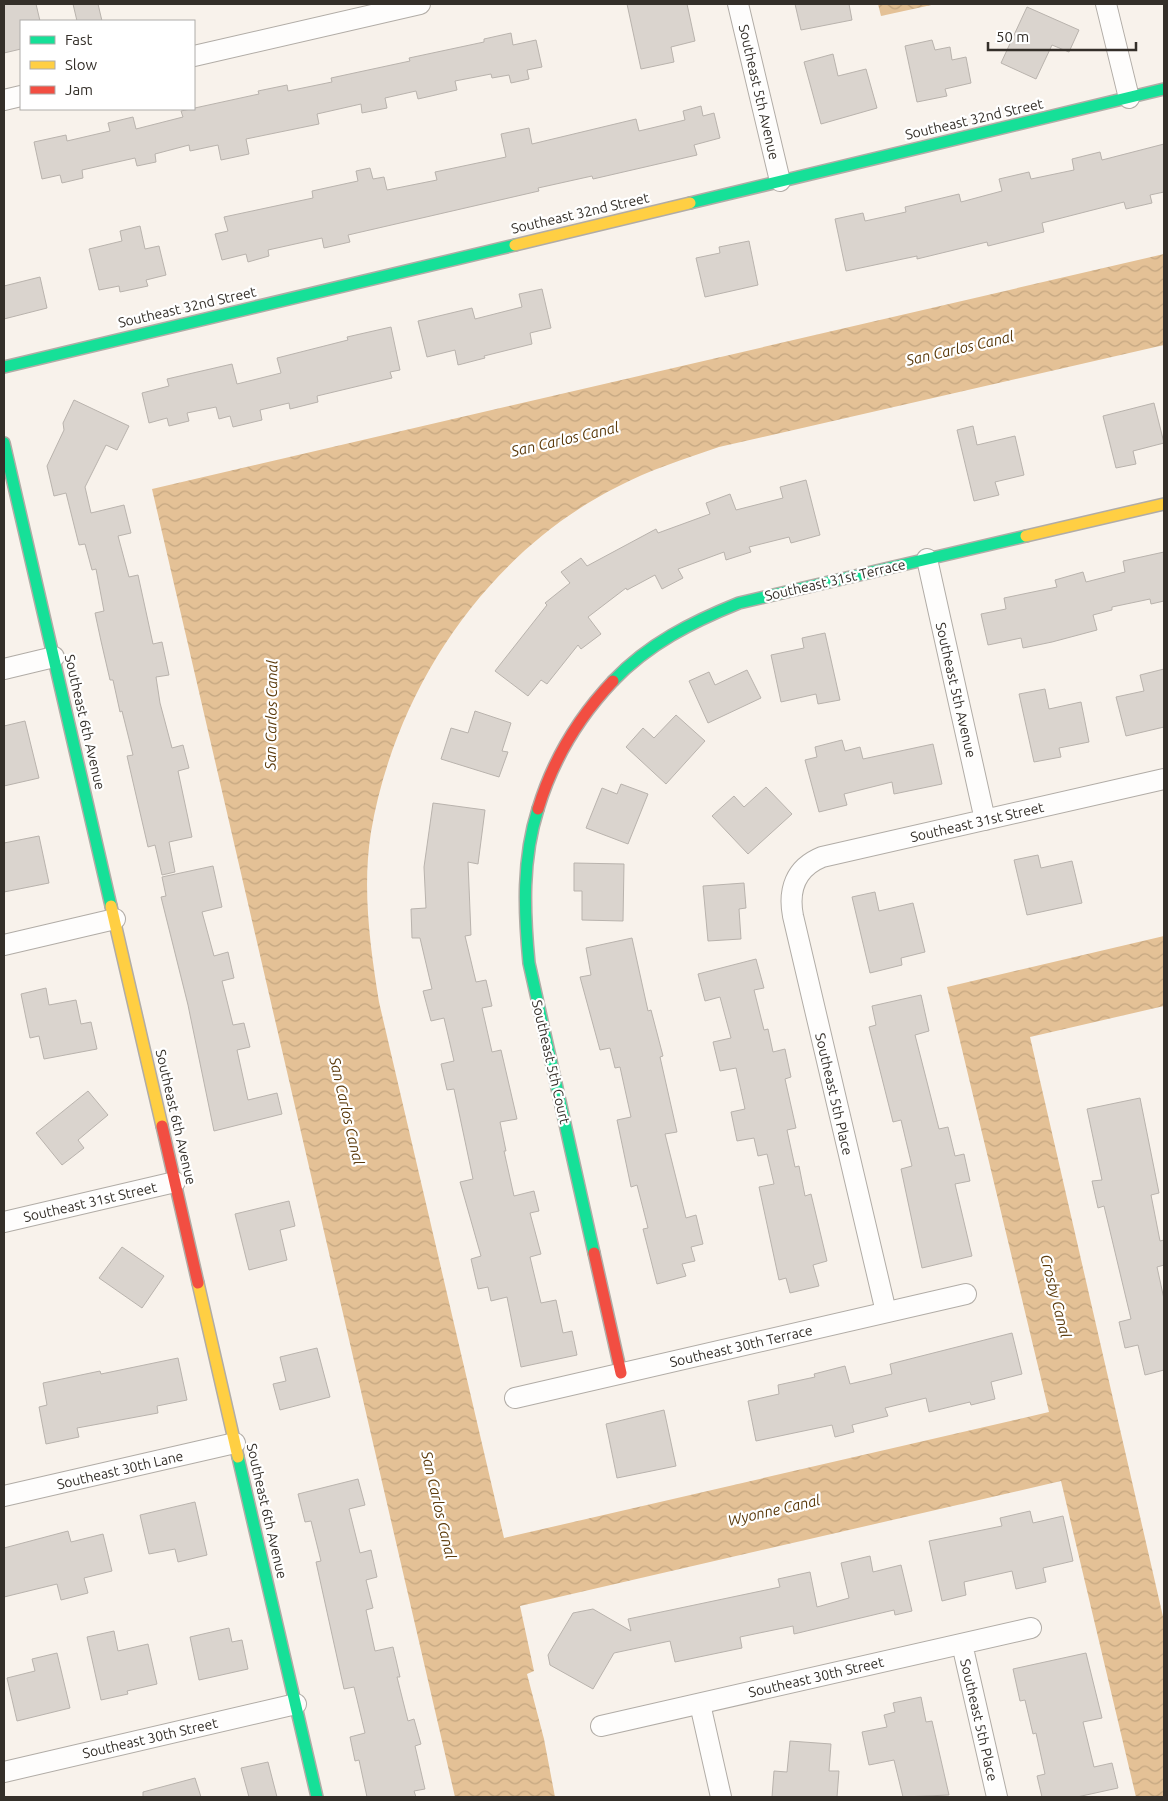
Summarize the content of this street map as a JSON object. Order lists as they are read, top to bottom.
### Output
{
  "streets": {
    "street": [
      "Southeast 5th Avenue",
      "Southeast 32nd Street",
      "Southeast 31st Terrace",
      "Southeast 6th Avenue",
      "Southeast 31st Street",
      "Southeast 5th Court",
      "Southeast 5th Place",
      "Southeast 30th Terrace",
      "Southeast 30th Lane",
      "Southeast 30th Street"
    ]
  },
  "crossings": [
    ["Southeast 5th Avenue", "Southeast 32nd Street"],
    ["Southeast 5th Avenue", "Southeast 31st Terrace"],
    ["Southeast 5th Avenue", "Southeast 31st Street"],
    ["Southeast 31st Terrace", "Southeast 5th Court"],
    ["Southeast 6th Avenue", "Southeast 31st Street"],
    ["Southeast 6th Avenue", "Southeast 30th Lane"],
    ["Southeast 6th Avenue", "Southeast 30th Street"],
    ["Southeast 31st Street", "Southeast 5th Place"],
    ["Southeast 5th Court", "Southeast 30th Terrace"],
    ["Southeast 5th Place", "Southeast 30th Terrace"],
    ["Southeast 5th Place", "Southeast 30th Street"]
  ],
  "water": ["San Carlos Canal", "Crosby Canal", "Wyonne Canal"],
  "legend": ["Fast", "Slow", "Jam"],
  "scale_bar": "50 m"
}
